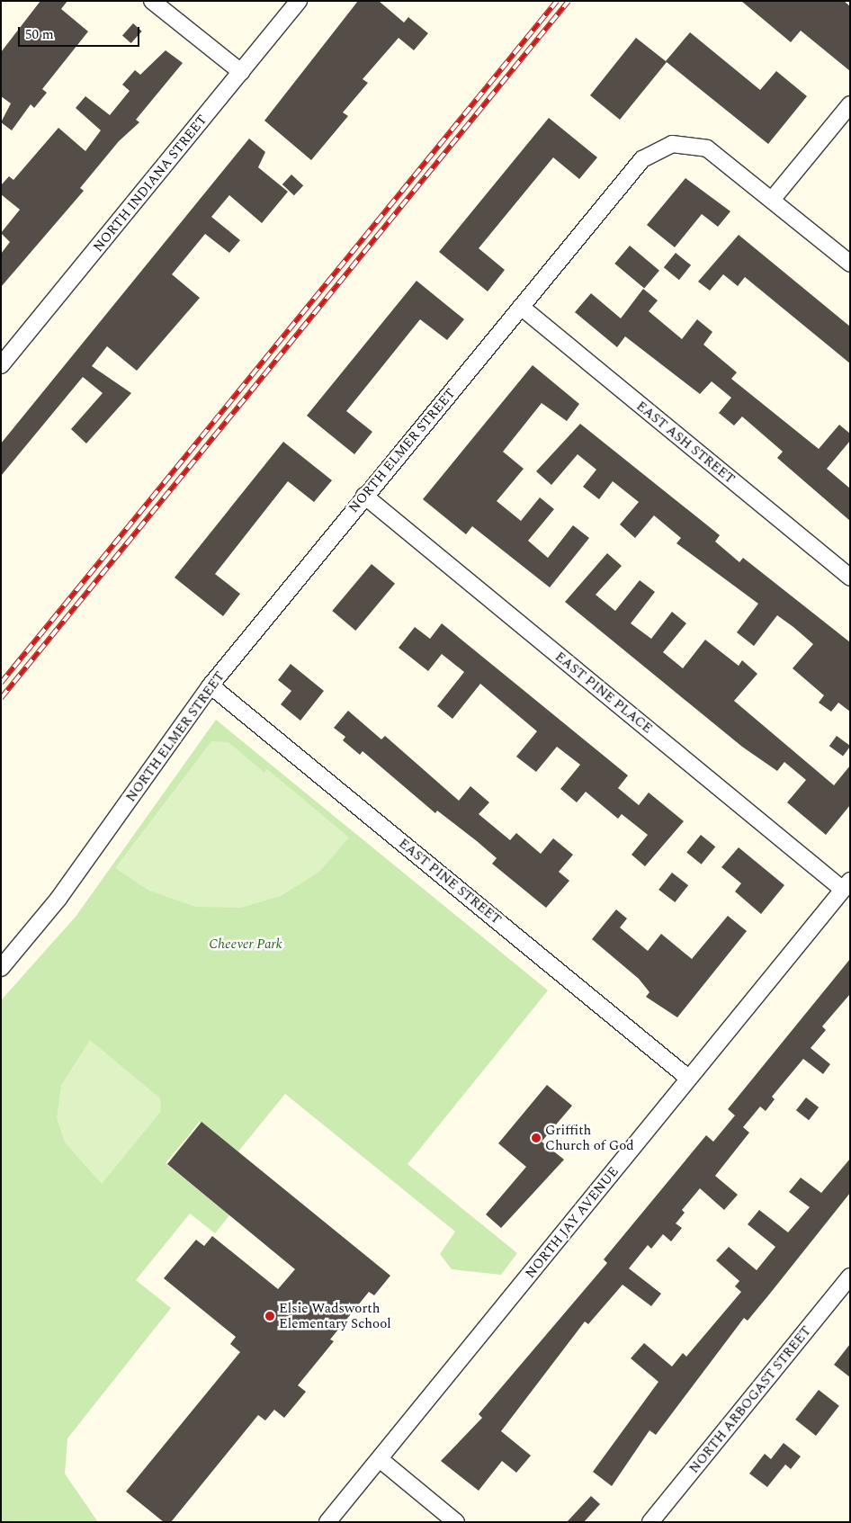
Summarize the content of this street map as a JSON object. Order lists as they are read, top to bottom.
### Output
{
  "streets": {
    "street": [
      "NORTH INDIANA STREET",
      "EAST ASH STREET",
      "NORTH ELMER STREET",
      "EAST PINE PLACE",
      "EAST PINE STREET",
      "NORTH JAY AVENUE",
      "NORTH ARBOGAST STREET"
    ]
  },
  "crossings": [
    ["EAST ASH STREET", "NORTH ELMER STREET"],
    ["NORTH ELMER STREET", "EAST PINE PLACE"],
    ["NORTH ELMER STREET", "EAST PINE STREET"],
    ["EAST PINE PLACE", "NORTH JAY AVENUE"],
    ["EAST PINE STREET", "NORTH JAY AVENUE"]
  ],
  "parks": ["Cheever Park"],
  "places": ["Griffith Church of God", "Elsie Wadsworth Elementary School"],
  "scale_bar": "50 m"
}
